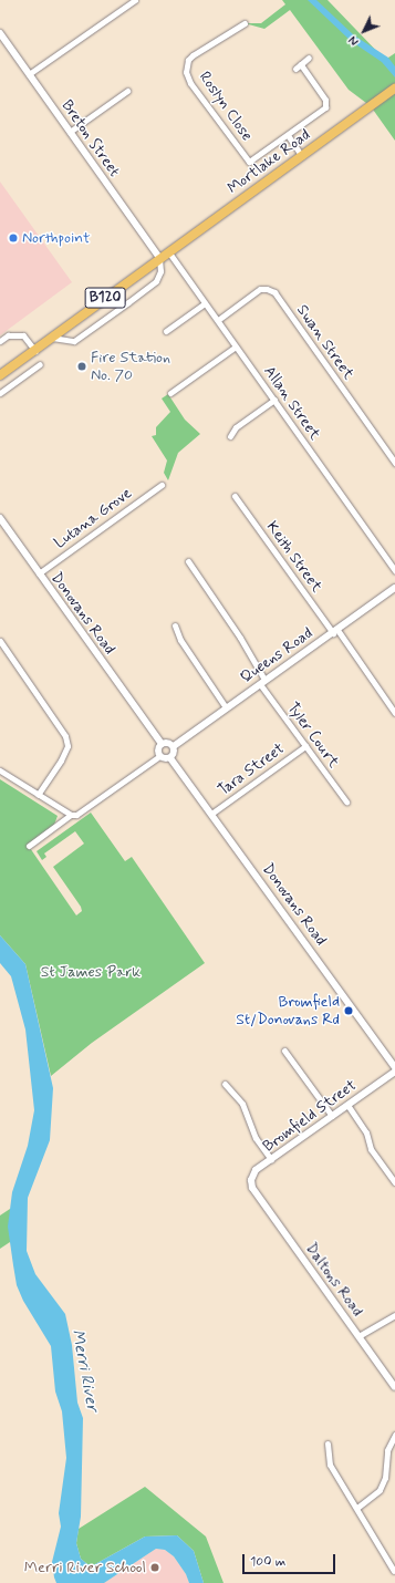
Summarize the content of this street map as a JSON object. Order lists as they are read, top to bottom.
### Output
{
  "streets": {
    "main road": ["Mortlake Road", "B120"],
    "street": [
      "Roslyn Close",
      "Breton Street",
      "Swan Street",
      "Allan Street",
      "Lutana Grove",
      "Keith Street",
      "Donovans Road",
      "Queens Road",
      "Tyler Court",
      "Tara Street",
      "Bromfield Street",
      "Daltons Road"
    ]
  },
  "crossings": [
    ["Breton Street", "Mortlake Road"],
    ["Mortlake Road", "Allan Street"],
    ["Swan Street", "Allan Street"],
    ["Lutana Grove", "Donovans Road"],
    ["Keith Street", "Queens Road"],
    ["Donovans Road", "Queens Road"],
    ["Donovans Road", "Tara Street"],
    ["Queens Road", "Tyler Court"],
    ["Tyler Court", "Tara Street"],
    ["Bromfield Street", "Daltons Road"]
  ],
  "water": ["Merri River"],
  "parks": ["St James Park"],
  "places": [
    "Northpoint",
    "Fire Station No. 70",
    "Bromfield St/Donovans Rd",
    "Merri River School"
  ],
  "scale_bar": "100 m",
  "north": "bottom left"
}
